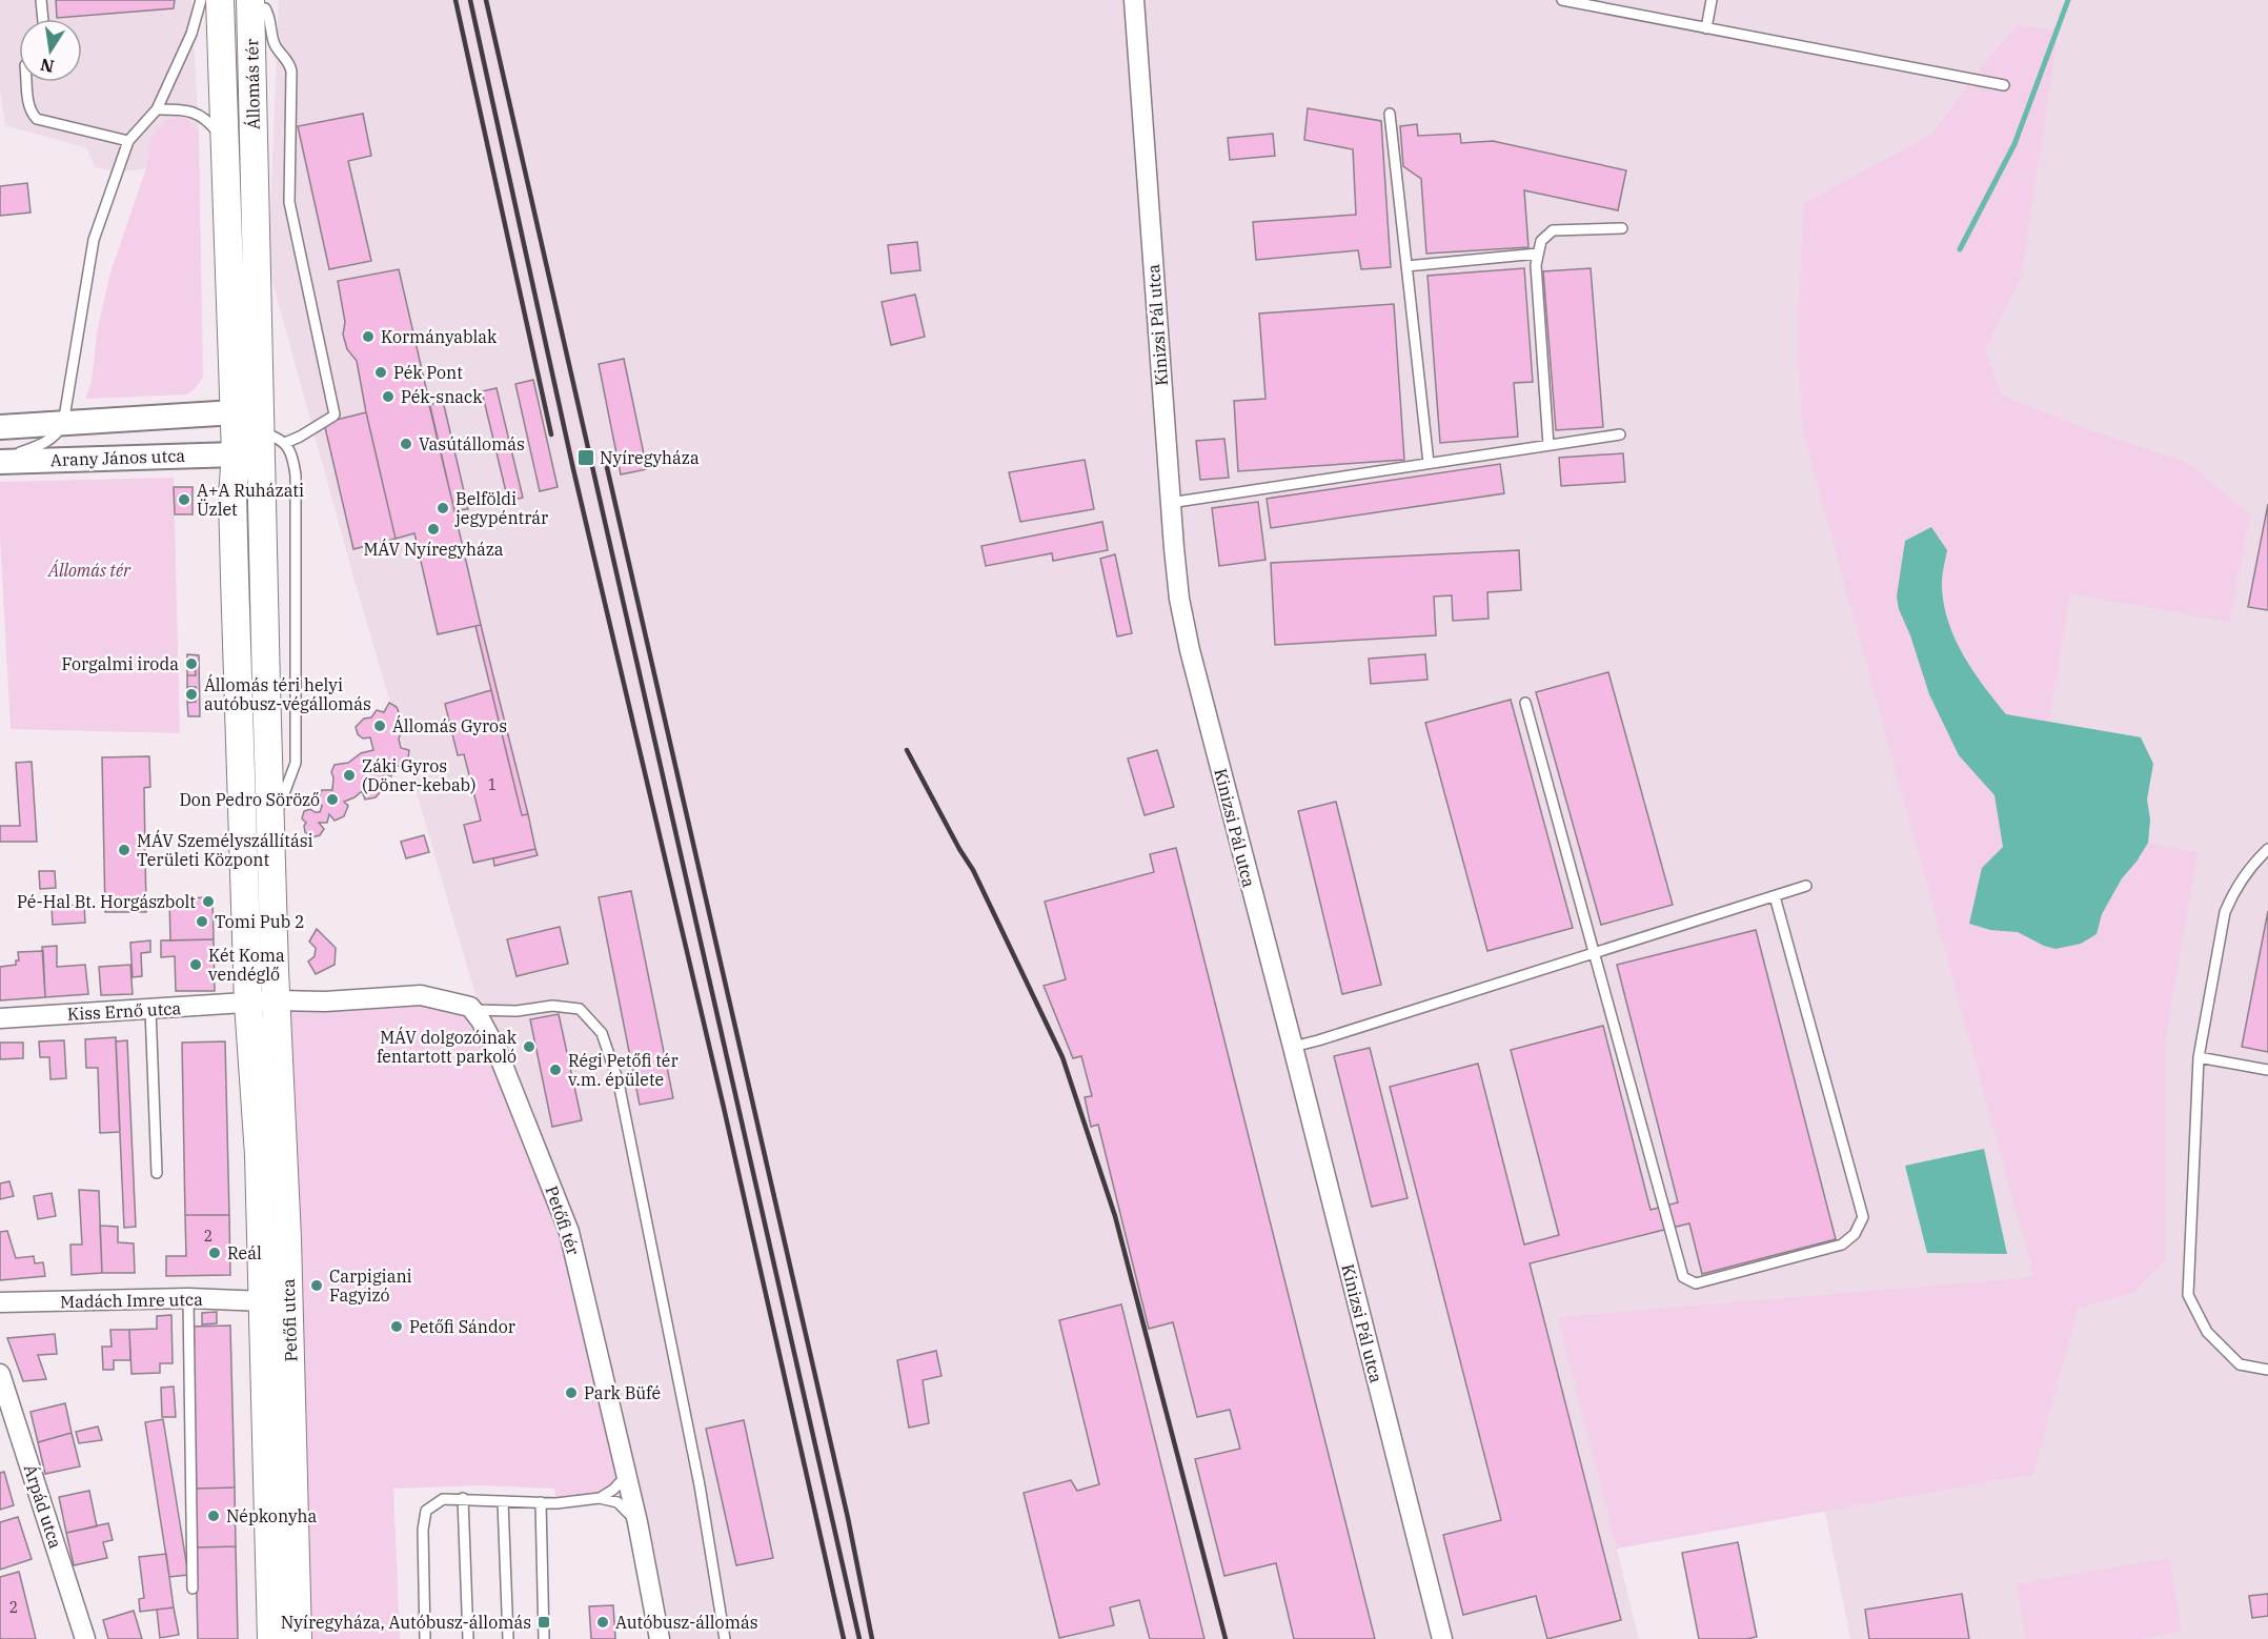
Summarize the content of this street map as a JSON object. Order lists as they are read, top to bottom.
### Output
{
  "streets": {
    "main road": ["Állomás tér", "Petőfi utca"],
    "street": [
      "Kinizsi Pál utca",
      "Arany János utca",
      "Kiss Ernő utca",
      "Petőfi tér",
      "Madách Imre utca",
      "Árpád utca"
    ]
  },
  "crossings": [
    ["Állomás tér", "Arany János utca"],
    ["Állomás tér", "Kiss Ernő utca"],
    ["Állomás tér", "Petőfi utca"],
    ["Kiss Ernő utca", "Petőfi utca"],
    ["Madách Imre utca", "Petőfi utca"]
  ],
  "parks": ["Állomás tér"],
  "places": {
    "other": [
      "Kormányablak",
      "Pék Pont",
      "Pék-snack",
      "Vasútállomás",
      "A+A Ruházati Üzlet",
      "Belföldi jegypéntrár",
      "MÁV Nyíregyháza",
      "Forgalmi iroda",
      "Állomás téri helyi autóbusz-végállomás",
      "Állomás Gyros",
      "Záki Gyros (Döner-kebab)",
      "Don Pedro Söröző",
      "MÁV Személyszállítási Területi Központ",
      "Pé-Hal Bt. Horgászbolt",
      "Tomi Pub 2",
      "Két Koma vendéglő",
      "MÁV dolgozóinak fentartott parkoló",
      "Régi Petőfi tér v.m. épülete",
      "Reál",
      "Carpigiani Fagyizó",
      "Petőfi Sándor",
      "Park Büfé",
      "Népkonyha",
      "Autóbusz-állomás"
    ],
    "transit": ["Nyíregyháza", "Nyíregyháza, Autóbusz-állomás"]
  },
  "house_numbers": ["1", "2", "2"],
  "north": "bottom"
}
